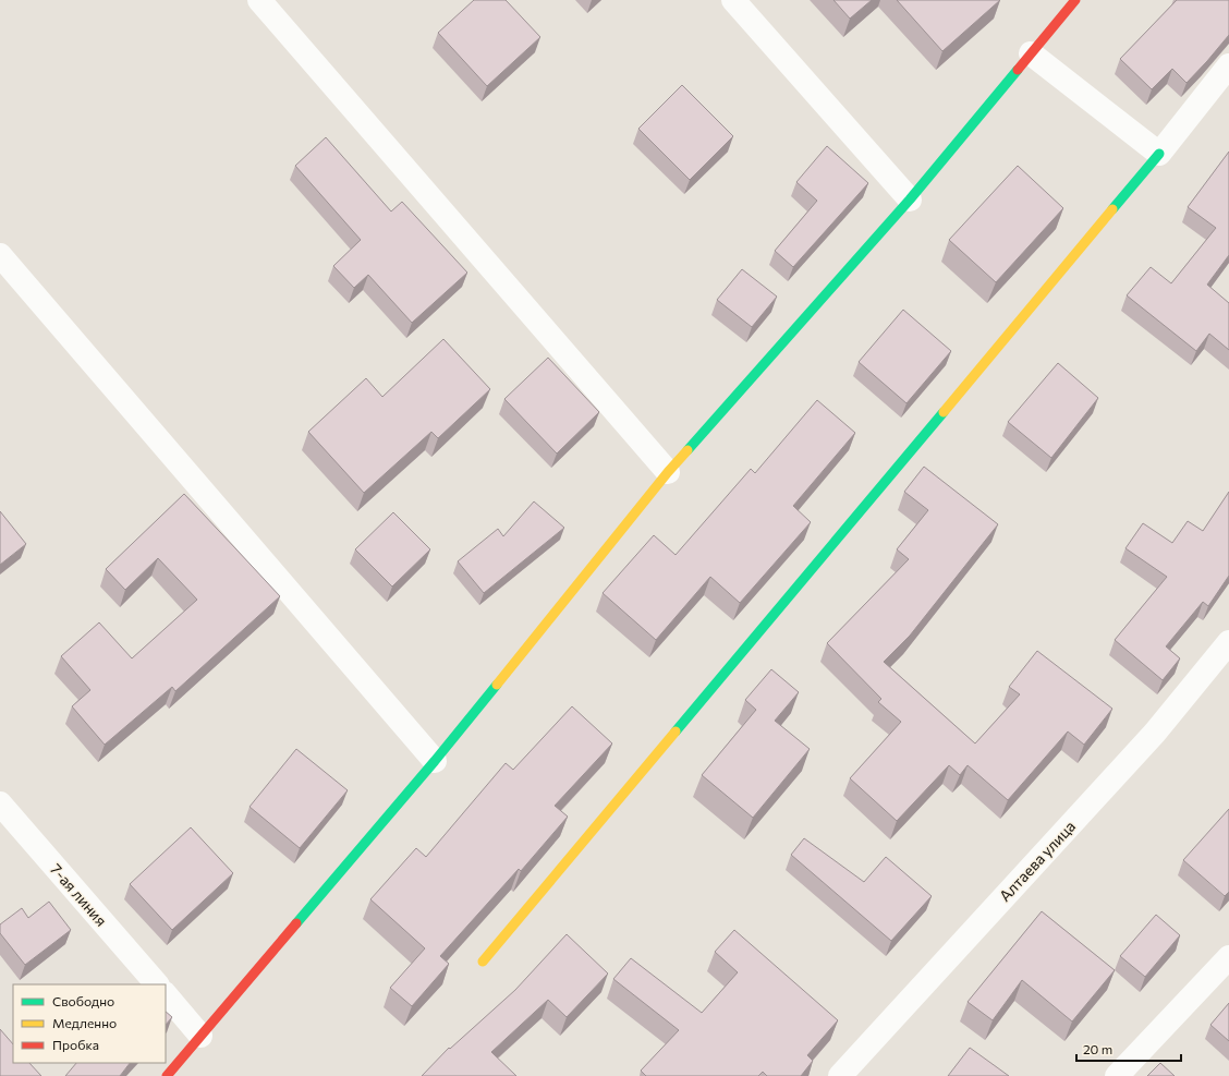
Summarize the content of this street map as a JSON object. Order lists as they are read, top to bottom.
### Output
{
  "streets": {
    "street": ["Алтаева улица", "7-ая линия"]
  },
  "legend": ["Свободно", "Медленно", "Пробка"],
  "scale_bar": "20 m"
}
